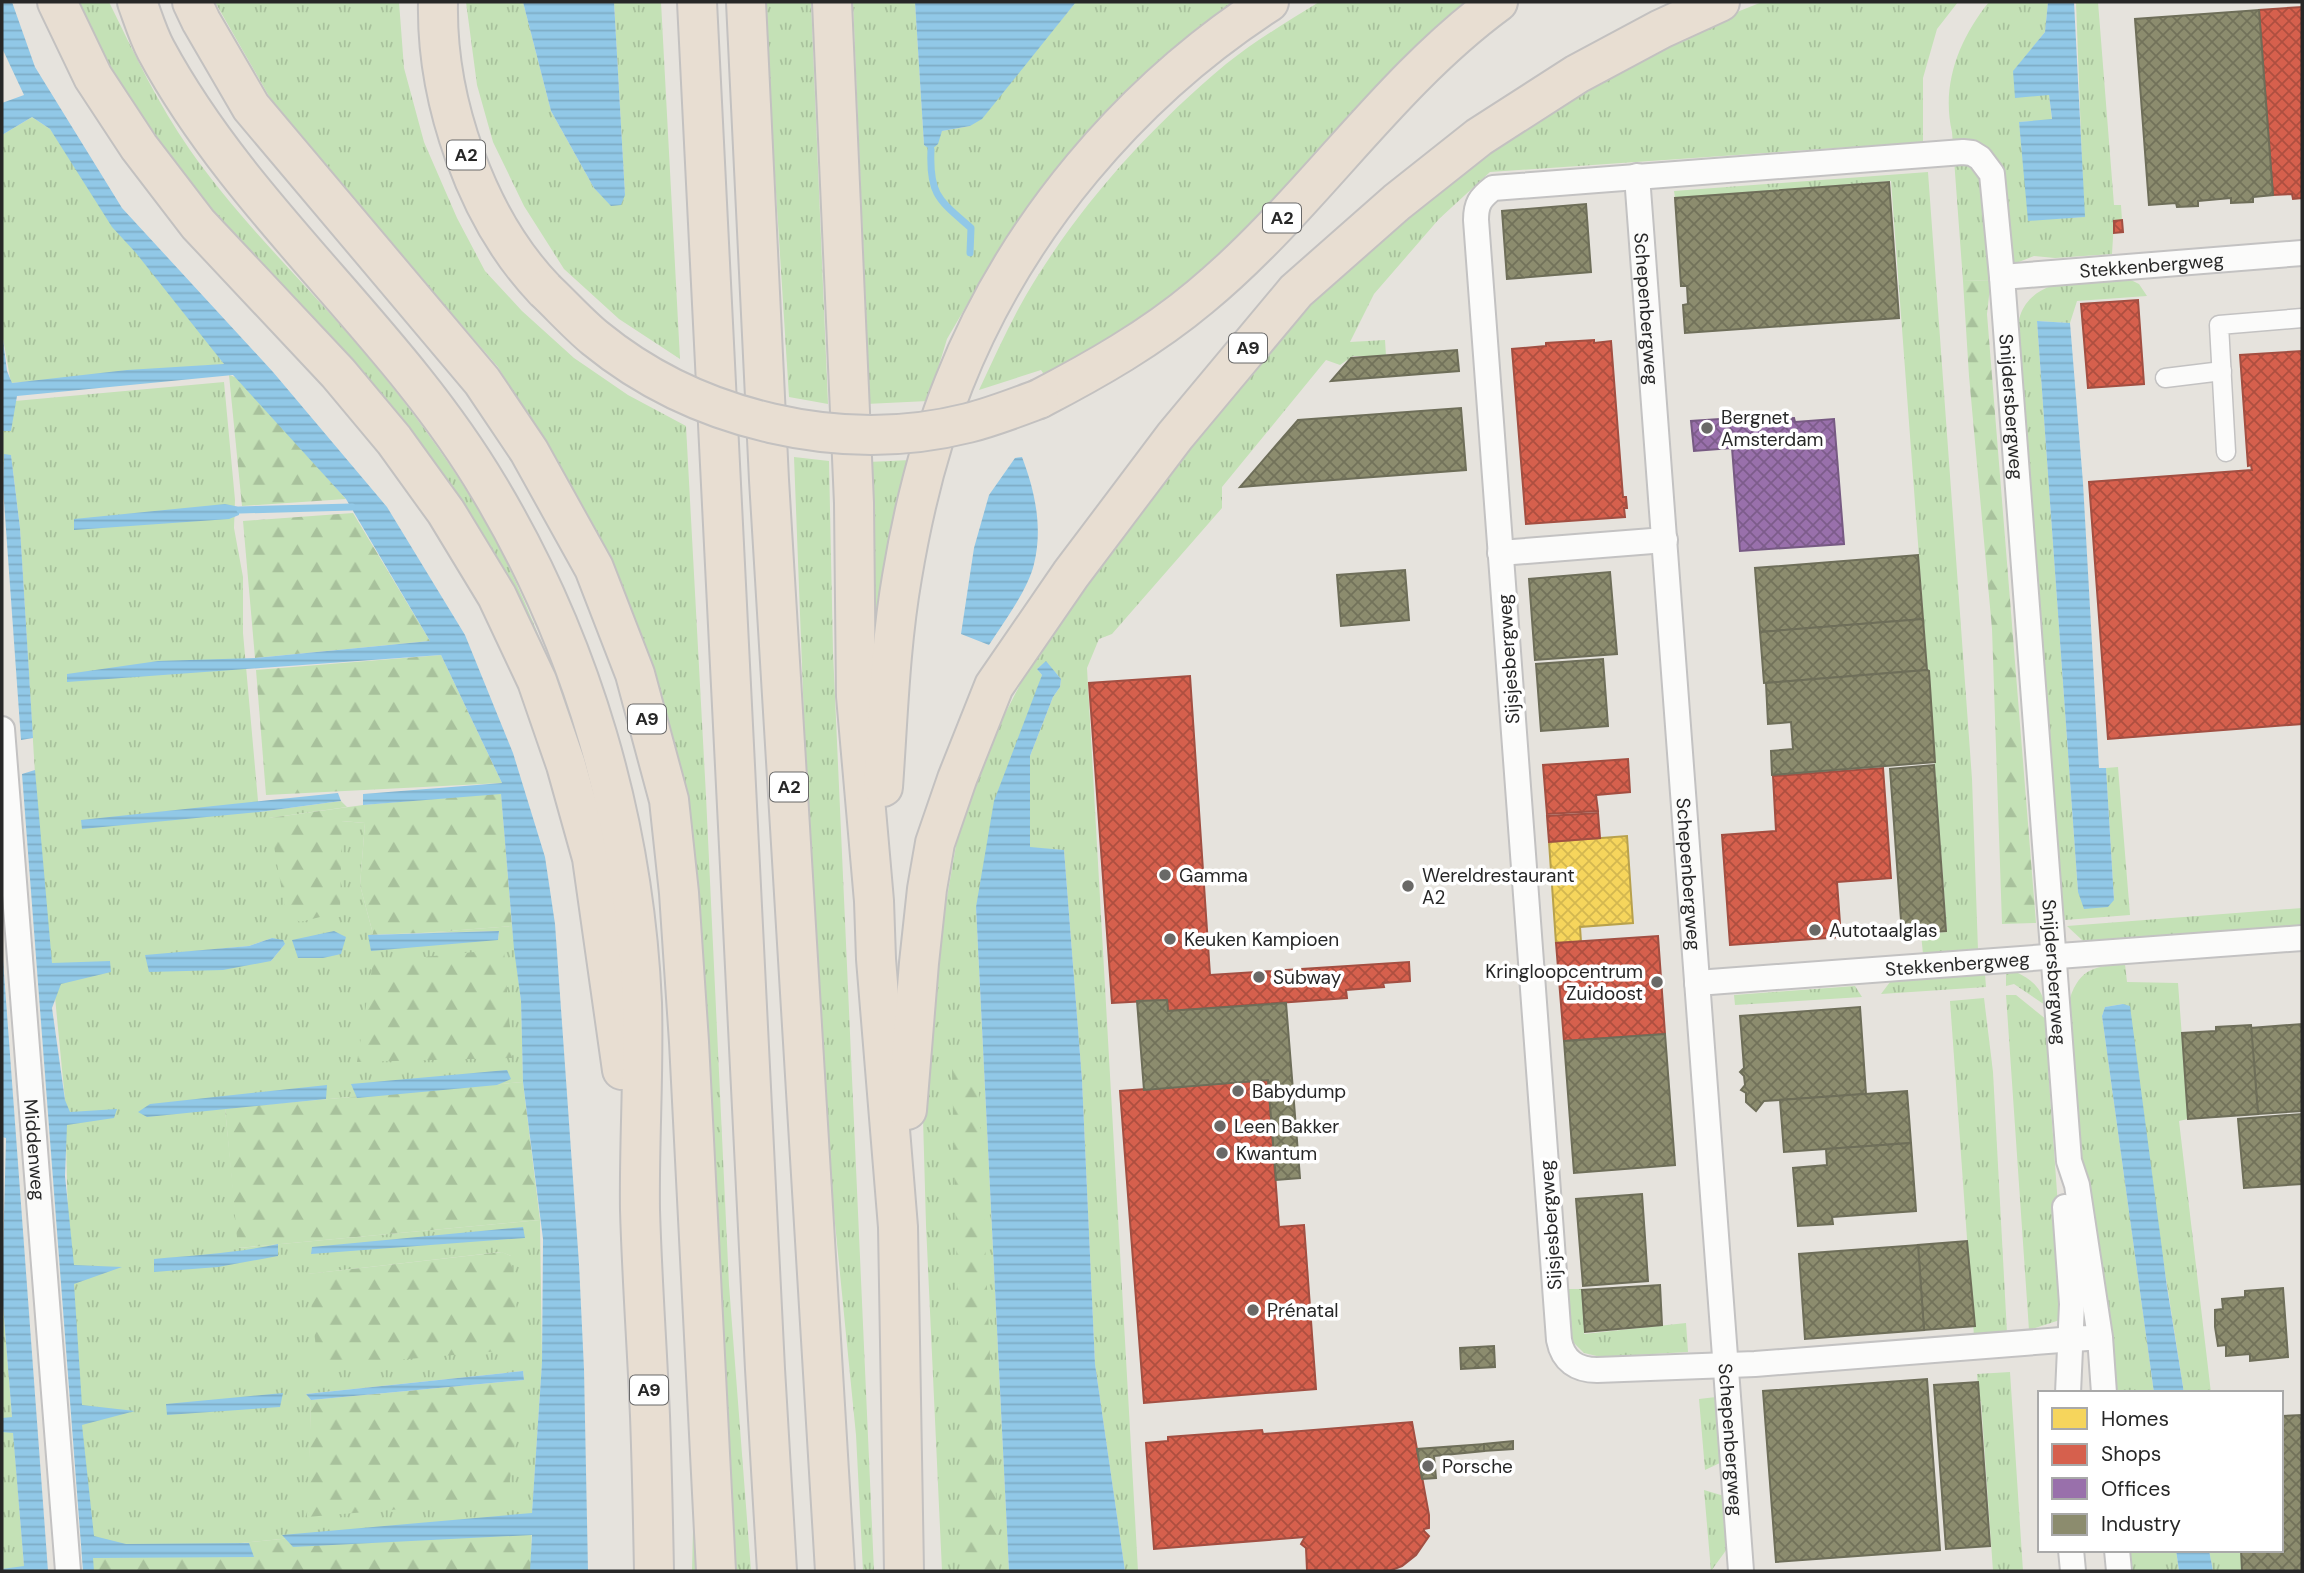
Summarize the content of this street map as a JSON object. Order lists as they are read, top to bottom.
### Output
{
  "streets": {
    "highway": ["A2", "A9"],
    "street": [
      "Stekkenbergweg",
      "Schepenbergweg",
      "Snijdersbergweg",
      "Sijsjesbergweg",
      "Middenweg"
    ]
  },
  "crossings": [
    ["Stekkenbergweg", "Schepenbergweg"],
    ["Stekkenbergweg", "Snijdersbergweg"],
    ["Schepenbergweg", "Snijdersbergweg"],
    ["Schepenbergweg", "Sijsjesbergweg"],
    ["Snijdersbergweg", "Sijsjesbergweg"]
  ],
  "places": [
    "Bergnet Amsterdam",
    "Gamma",
    "Wereldrestaurant A2",
    "Autotaalglas",
    "Keuken Kampioen",
    "Subway",
    "Kringloopcentrum Zuidoost",
    "Babydump",
    "Leen Bakker",
    "Kwantum",
    "Prénatal",
    "Porsche"
  ],
  "legend": [
    "Homes",
    "Shops",
    "Offices",
    "Industry"
  ]
}
